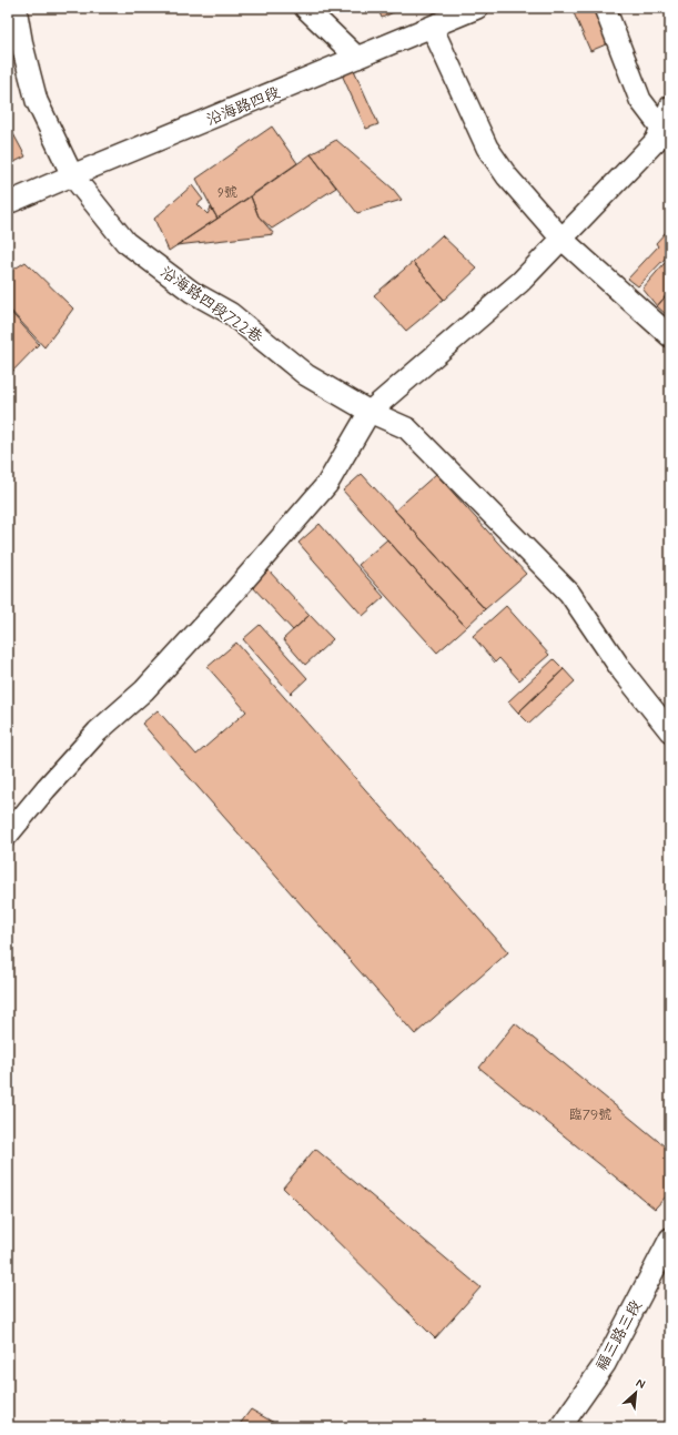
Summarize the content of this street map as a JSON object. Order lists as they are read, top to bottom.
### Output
{
  "streets": {
    "street": ["沿海路四段", "沿海路四段722巷", "福三路三段"]
  },
  "crossings": [
    ["沿海路四段", "沿海路四段722巷"]
  ],
  "house_numbers": ["9號", "臨79號"],
  "north": "top right"
}
